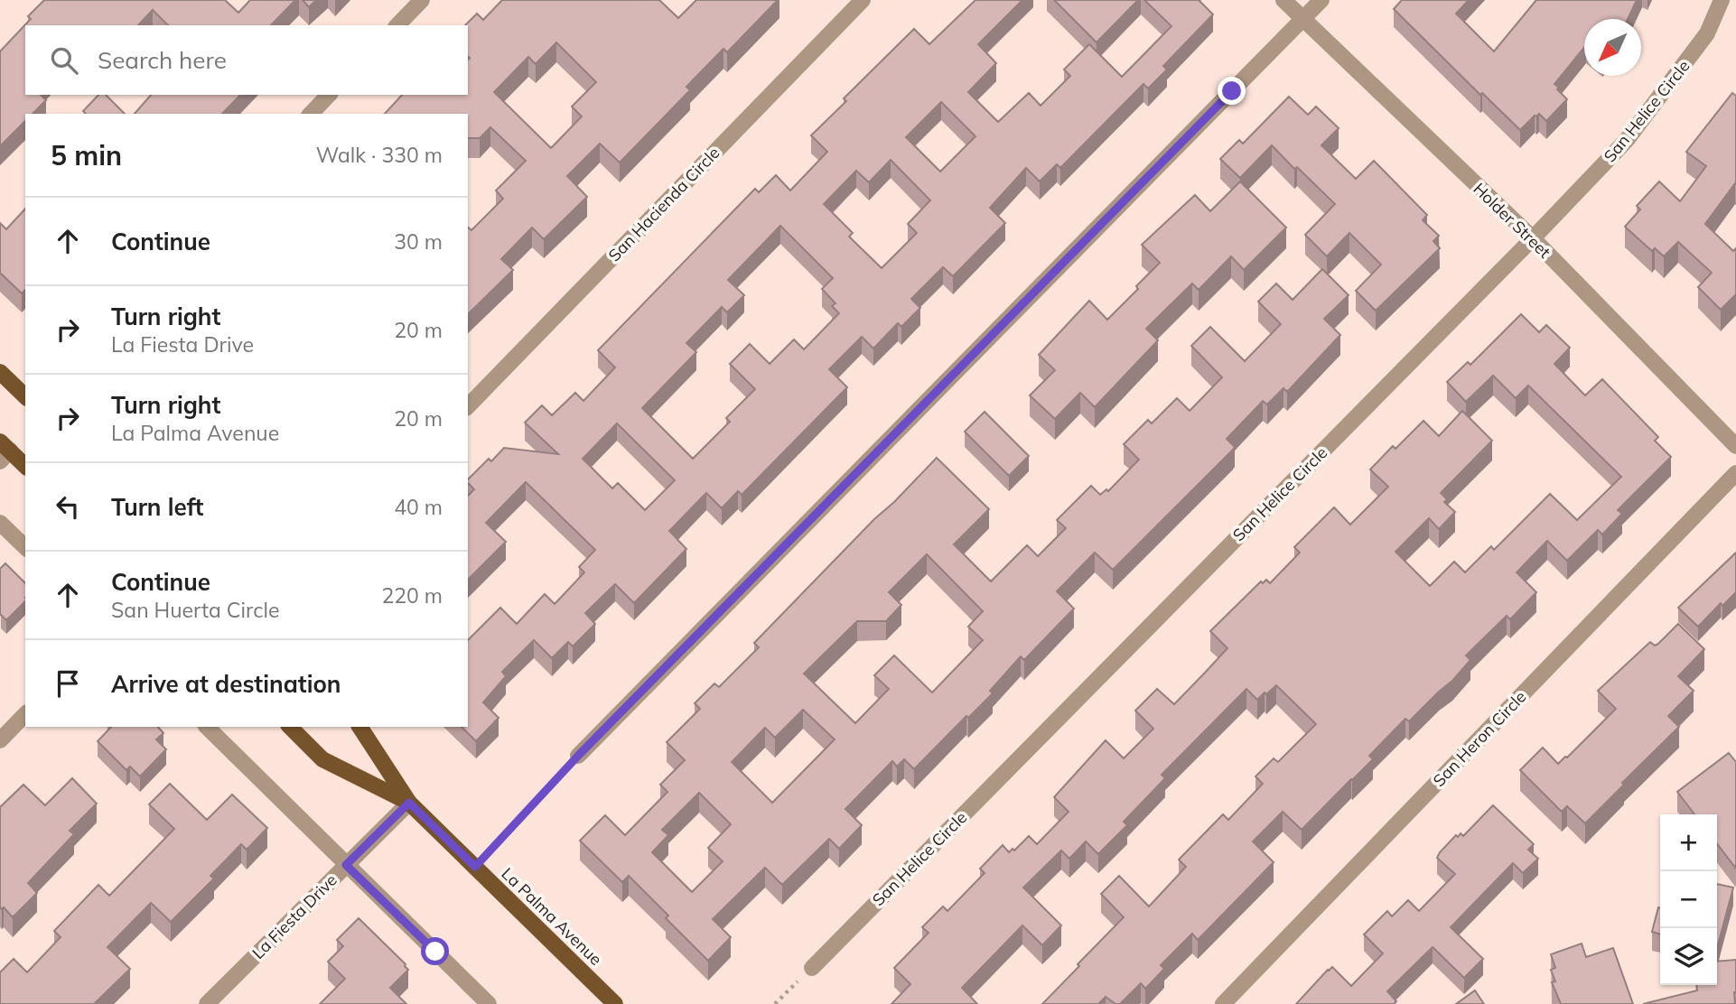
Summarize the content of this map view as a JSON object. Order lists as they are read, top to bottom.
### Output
{
  "streets": {
    "main road": ["La Palma Avenue"],
    "street": [
      "San Helice Circle",
      "San Hacienda Circle",
      "Holder Street",
      "San Heron Circle",
      "La Fiesta Drive"
    ]
  },
  "crossings": [
    ["San Helice Circle", "Holder Street"],
    ["La Fiesta Drive", "La Palma Avenue"]
  ],
  "north": "bottom left",
  "page": {
    "search": "Search here",
    "heading": ["5 min", "Walk · 330 m"],
    "list": [
      ["Continue", "30 m"],
      ["Turn right", "La Fiesta Drive", "20 m"],
      ["Turn right", "La Palma Avenue", "20 m"],
      ["Turn left", "40 m"],
      ["Continue", "San Huerta Circle", "220 m"],
      "Arrive at destination"
    ],
    "map_buttons": ["+", "−"]
  }
}
